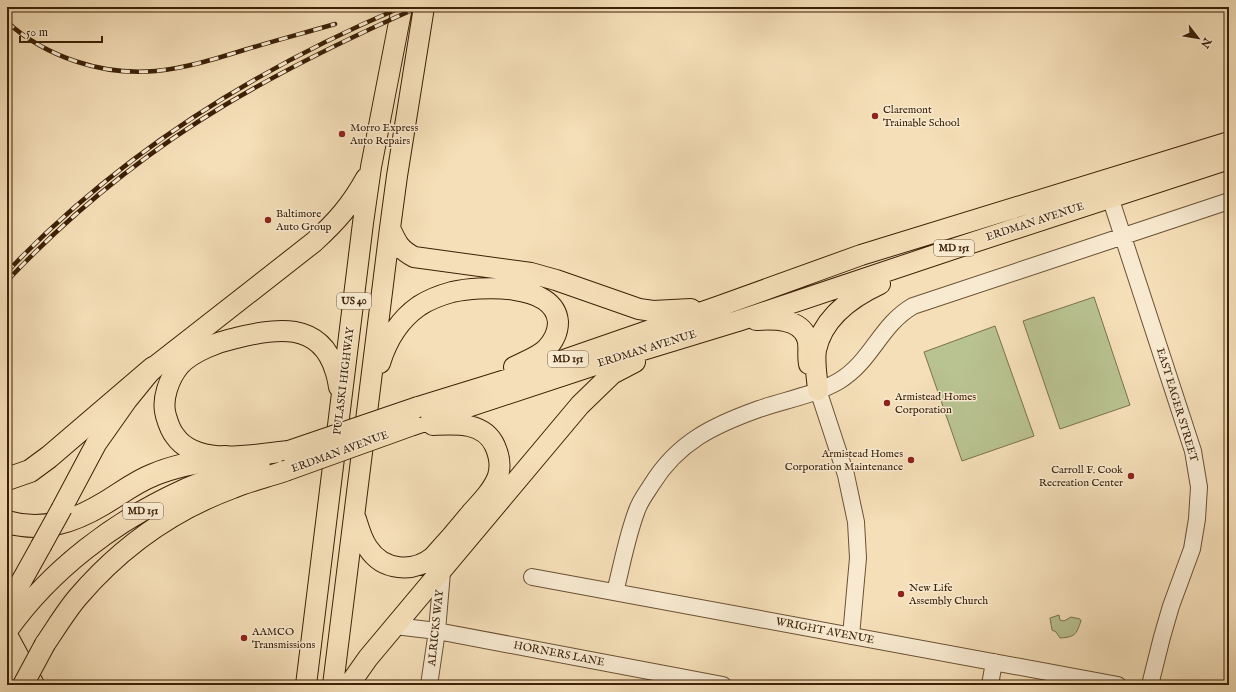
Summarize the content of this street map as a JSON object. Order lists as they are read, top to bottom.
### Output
{
  "streets": {
    "main road": [
      "ERDMAN AVENUE",
      "MD 151",
      "US 40",
      "PULASKI HIGHWAY"
    ],
    "street": [
      "EAST EAGER STREET",
      "ALRICKS WAY",
      "WRIGHT AVENUE",
      "HORNERS LANE"
    ]
  },
  "crossings": [
    ["ERDMAN AVENUE", "EAST EAGER STREET"],
    ["ALRICKS WAY", "HORNERS LANE"]
  ],
  "places": [
    "Claremont Trainable School",
    "Morro Express Auto Repairs",
    "Baltimore Auto Group",
    "Armistead Homes Corporation",
    "Armistead Homes Corporation Maintenance",
    "Carroll F. Cook Recreation Center",
    "New Life Assembly Church",
    "AAMCO Transmissions"
  ],
  "scale_bar": "50 m",
  "north": "bottom right"
}
